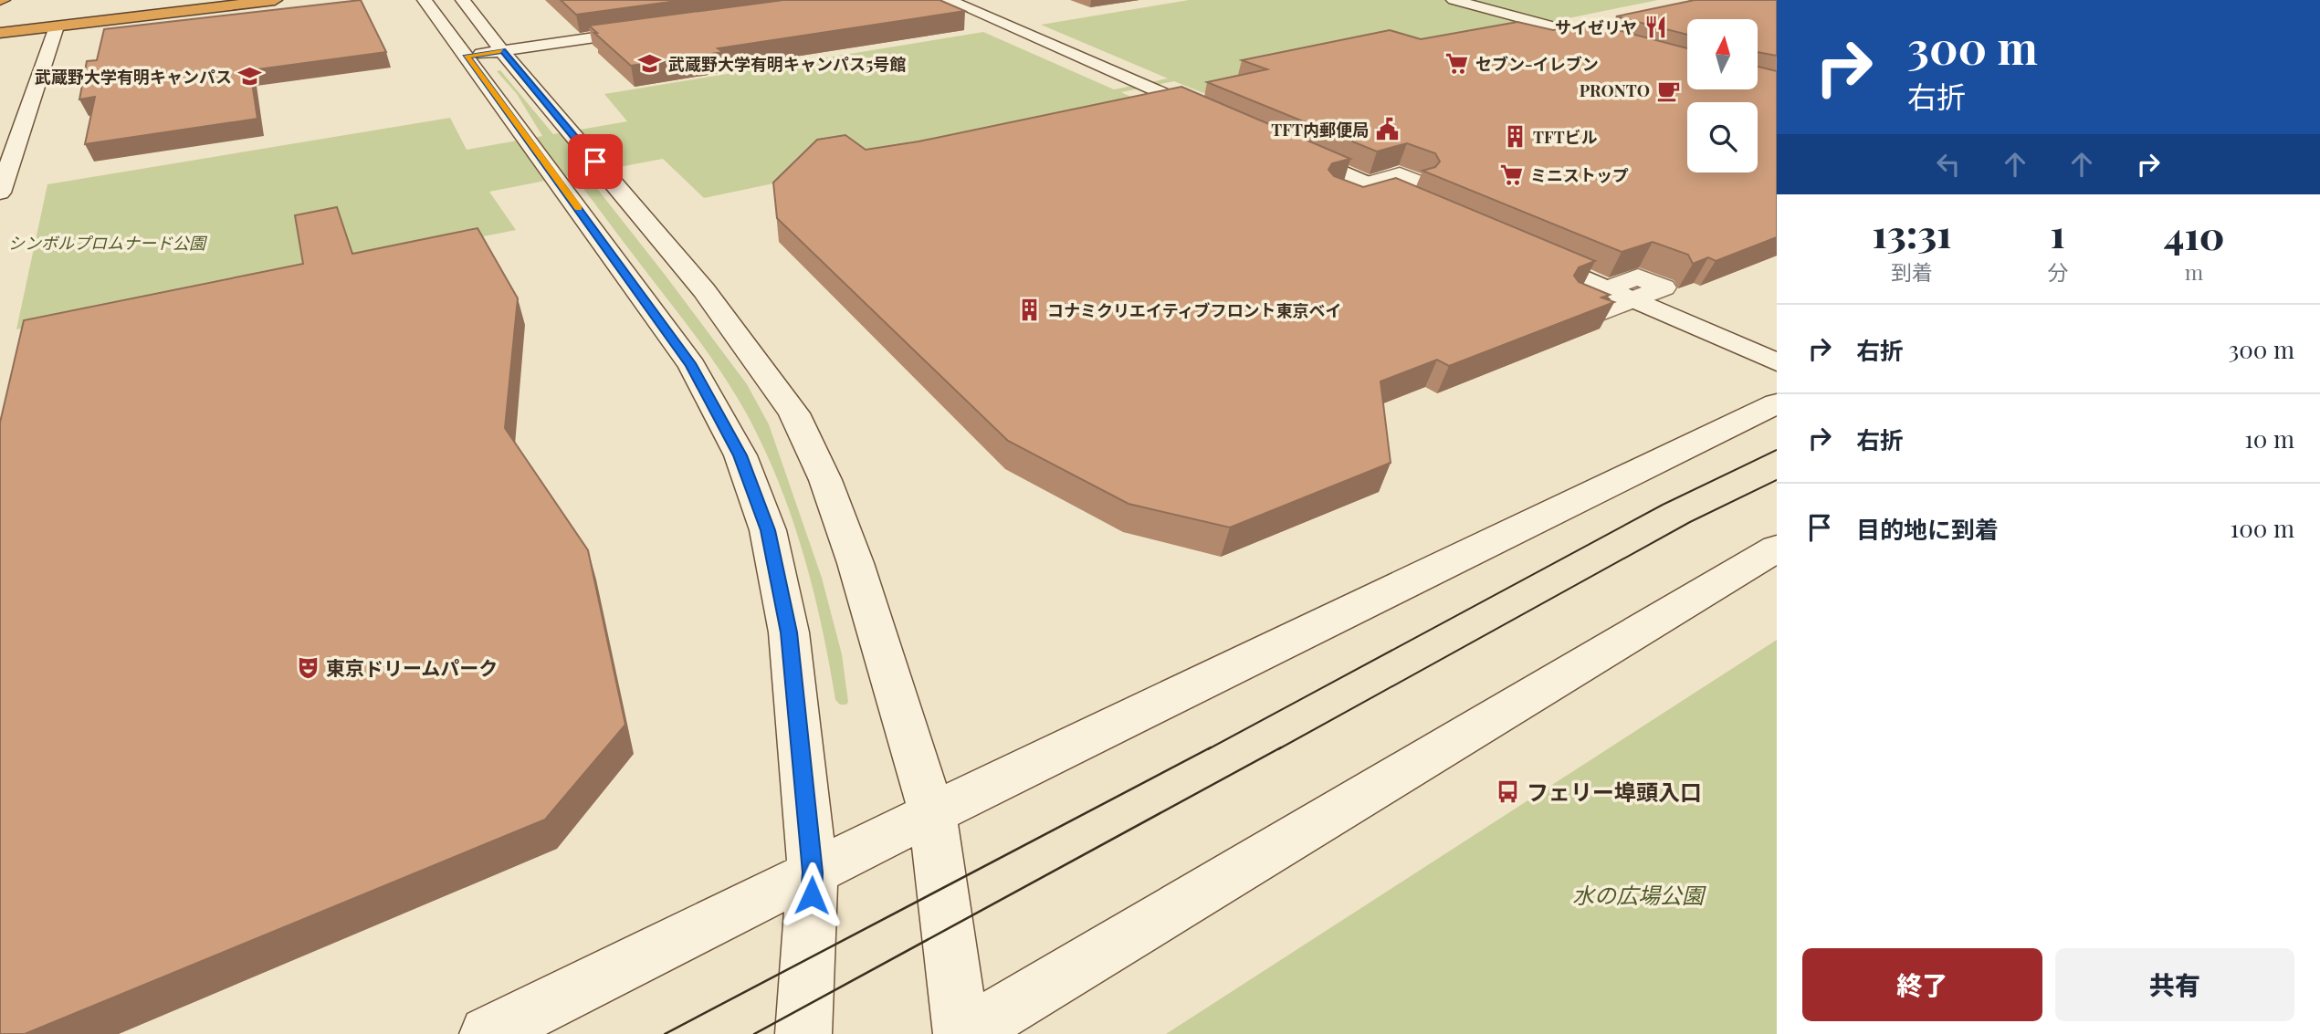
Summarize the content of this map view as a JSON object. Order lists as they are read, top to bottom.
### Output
{
  "parks": ["シンボルプロムナード公園", "水の広場公園"],
  "places": {
    "restaurant": ["サイゼリヤ"],
    "school or university": ["武蔵野大学有明キャンパス5号館", "武蔵野大学有明キャンパス"],
    "supermarket": ["セブン-イレブン", "ミニストップ"],
    "cafe": ["PRONTO"],
    "public building": ["TFT内郵便局"],
    "building": ["TFTビル", "コナミクリエイティブフロント東京ベイ"],
    "theatre": ["東京ドリームパーク"],
    "bus stop": ["フェリー埠頭入口"]
  },
  "north": "top",
  "page": {
    "turn": ["300 m", "右折"],
    "eta": [
      "13:31",
      "到着",
      "1",
      "分",
      "410",
      "m"
    ],
    "list": [
      {
        "name": "右折",
        "value": "300 m"
      },
      {
        "name": "右折",
        "value": "10 m"
      },
      {
        "name": "目的地に到着",
        "value": "100 m"
      }
    ],
    "buttons": ["終了", "共有"]
  }
}
